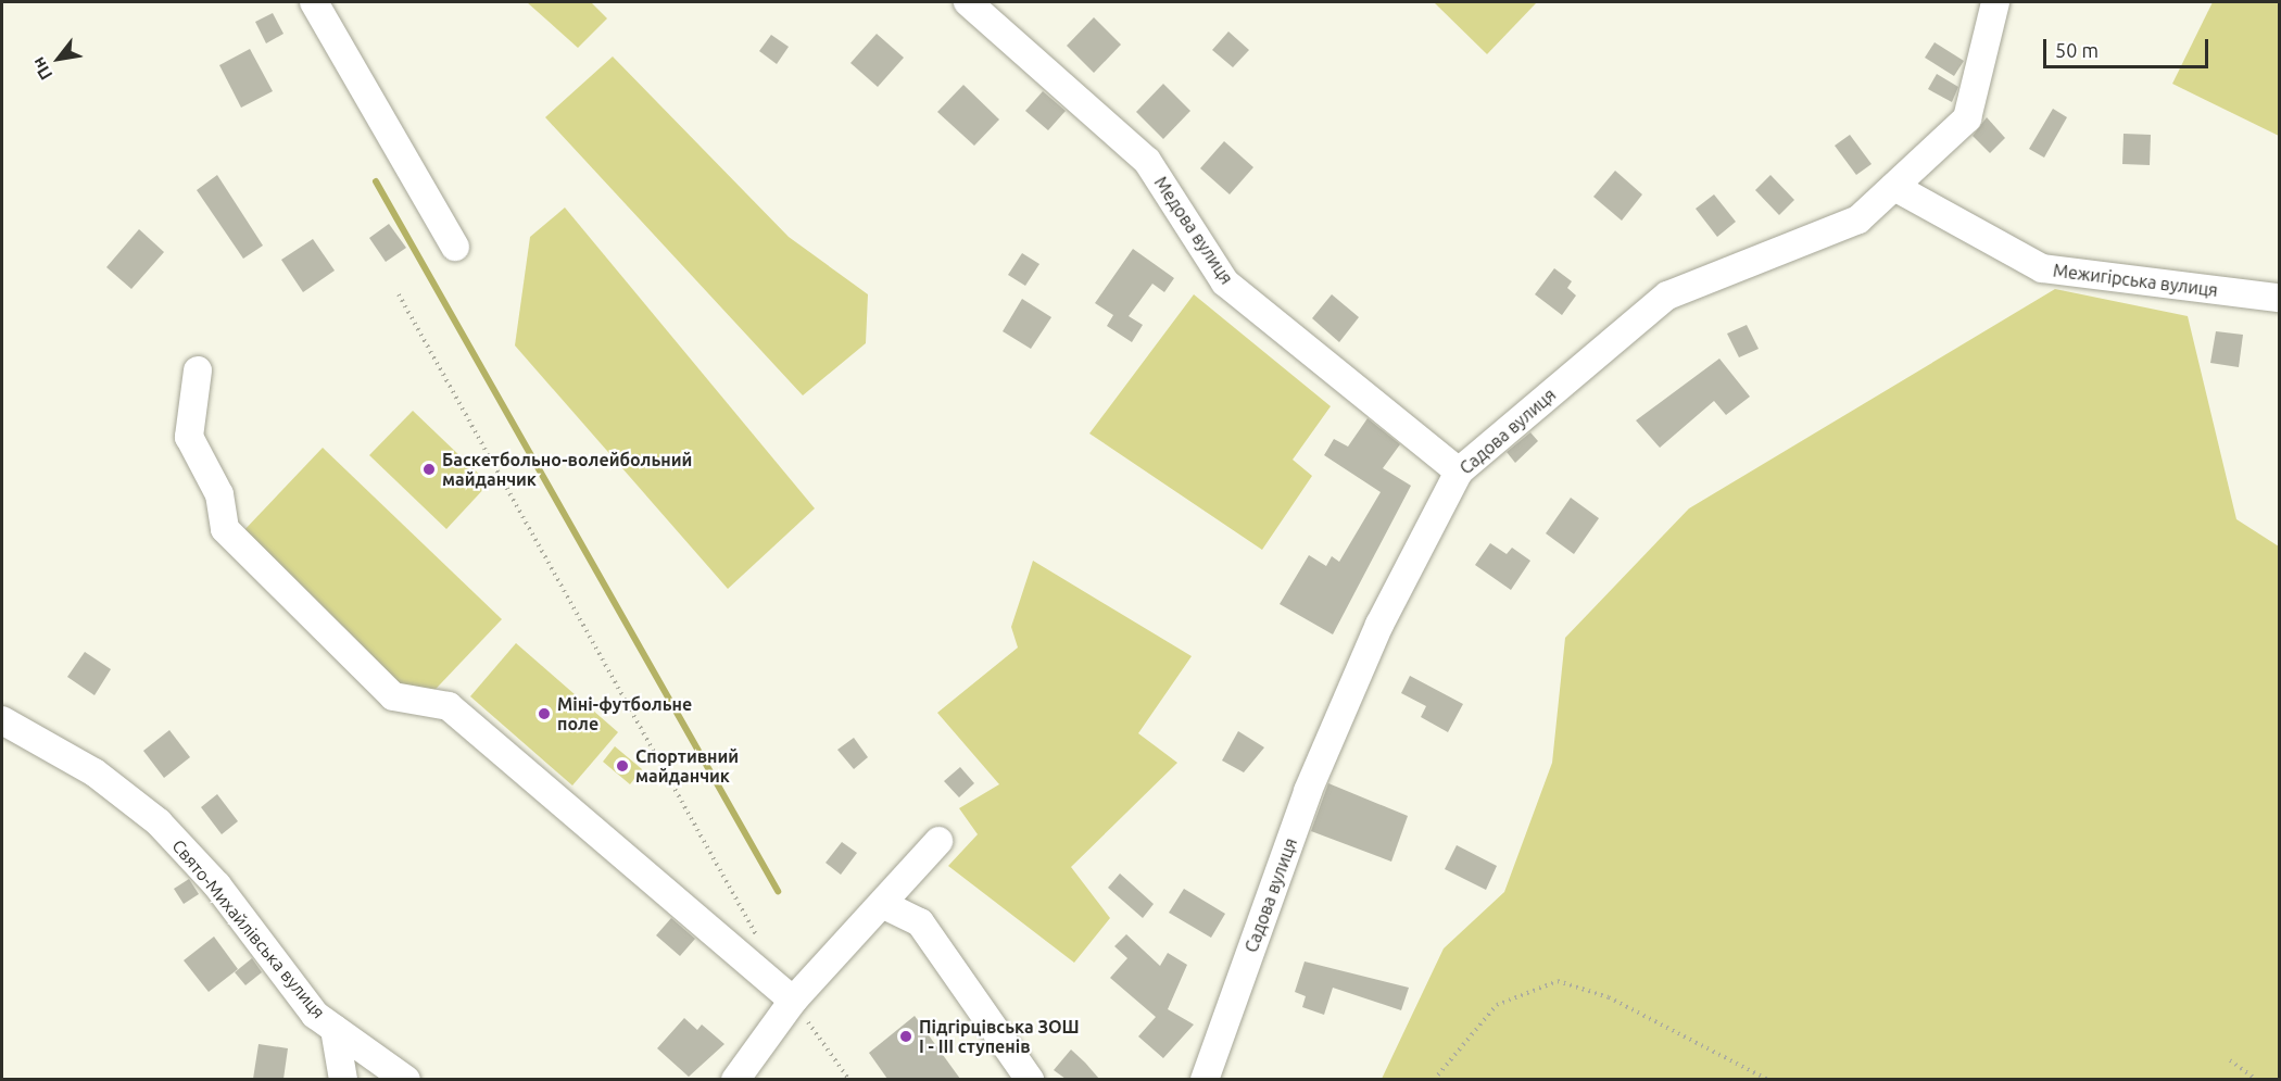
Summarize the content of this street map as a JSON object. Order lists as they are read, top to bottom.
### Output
{
  "streets": {
    "street": [
      "Медова вулиця",
      "Межигірська вулиця",
      "Садова вулиця",
      "Свято-Михайлівська вулиця"
    ]
  },
  "crossings": [
    ["Медова вулиця", "Садова вулиця"],
    ["Межигірська вулиця", "Садова вулиця"]
  ],
  "places": [
    "Баскетбольно-волейбольний майданчик",
    "Міні-футбольне поле",
    "Спортивний майданчик",
    "Підгірцівська ЗОШ І - ІІІ ступенів"
  ],
  "scale_bar": "50 m",
  "north": "bottom left"
}
